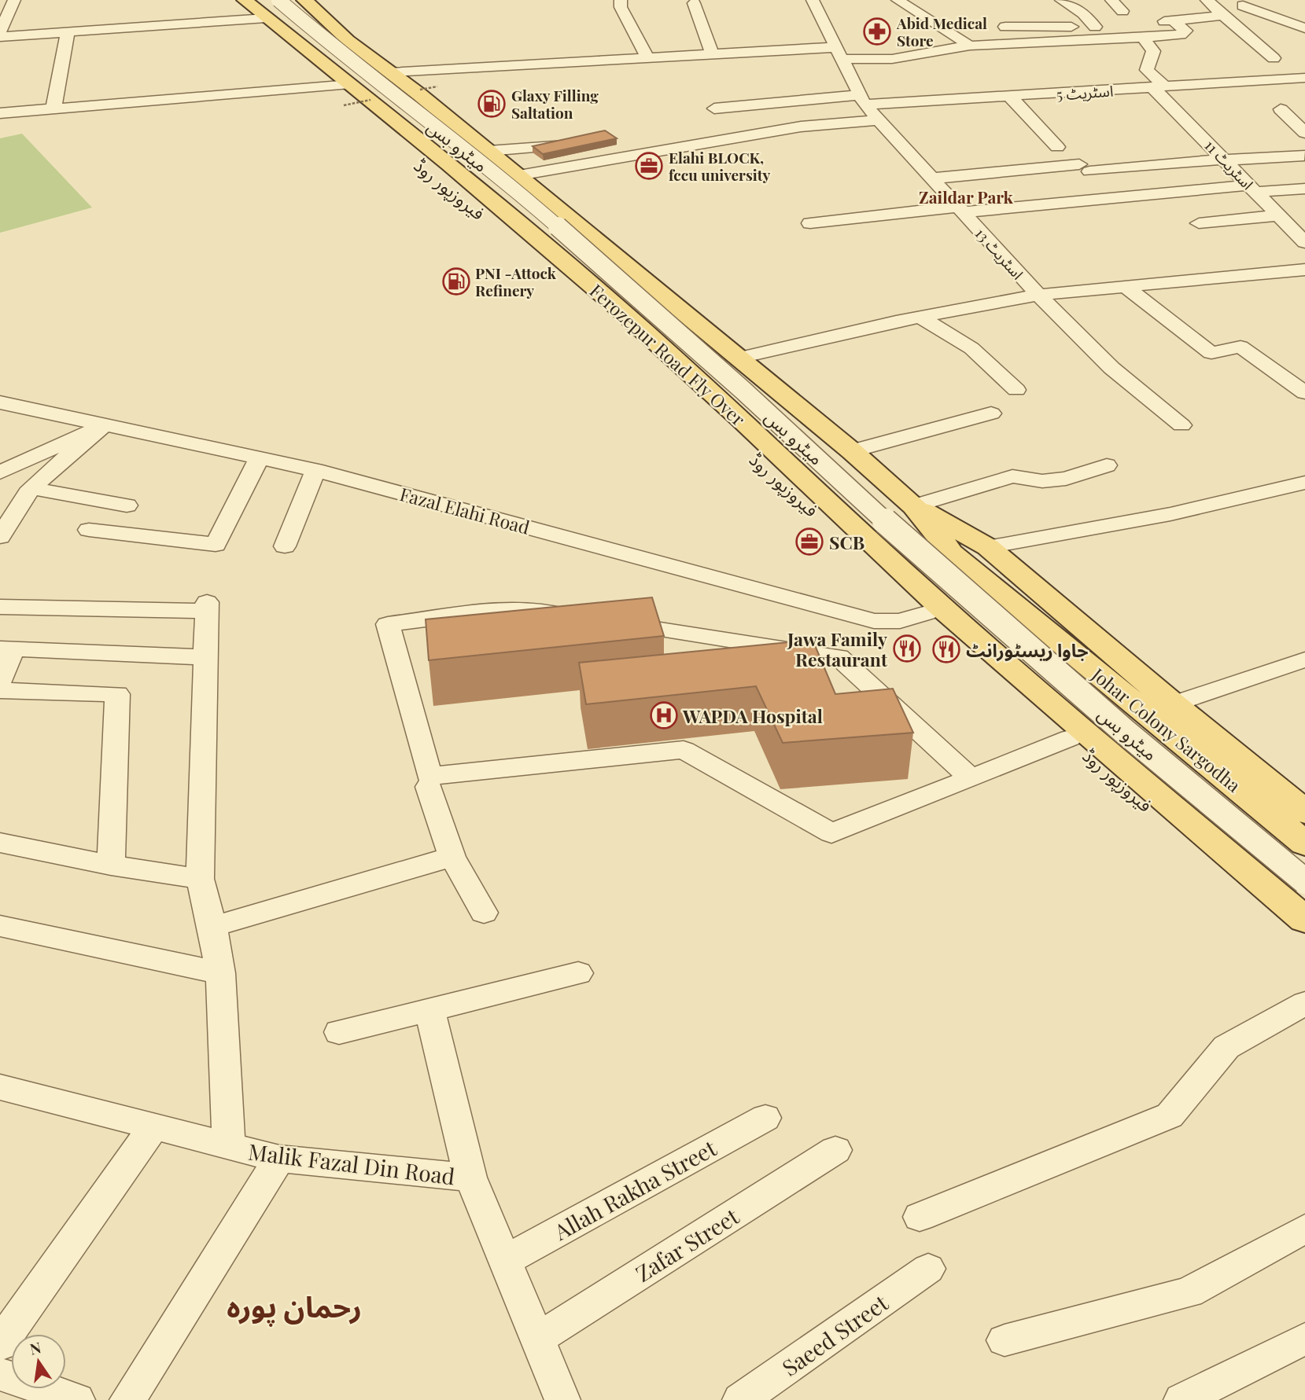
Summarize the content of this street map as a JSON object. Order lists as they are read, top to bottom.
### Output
{
  "streets": {
    "main road": ["فیروزپور روڈ", "Ferozepur Road Fly Over", "Johar Colony Sargodha"],
    "street": [
      "اسٹریٹ 5",
      "میٹرو بس",
      "اسٹریٹ 11",
      "اسٹریٹ 13",
      "Fazal Elahi Road",
      "Malik Fazal Din Road",
      "Allah Rakha Street",
      "Zafar Street",
      "Saeed Street"
    ]
  },
  "crossings": [
    ["اسٹریٹ 5", "اسٹریٹ 11"],
    ["اسٹریٹ 5", "اسٹریٹ 13"],
    ["فیروزپور روڈ", "Ferozepur Road Fly Over"],
    ["فیروزپور روڈ", "Fazal Elahi Road"],
    ["Malik Fazal Din Road", "Allah Rakha Street"],
    ["Malik Fazal Din Road", "Zafar Street"]
  ],
  "districts": ["Zaildar Park", "رحمان پورہ"],
  "places": {
    "pharmacy": ["Abid Medical Store"],
    "fuel station": ["Glaxy Filling Saltation", "PNI -Attock Refinery"],
    "office": ["Elahi BLOCK, fccu university", "SCB"],
    "restaurant": ["Jawa Family Restaurant", "جاوا ریسٹورانٹ"],
    "hospital": ["WAPDA Hospital"]
  },
  "north": "top"
}
